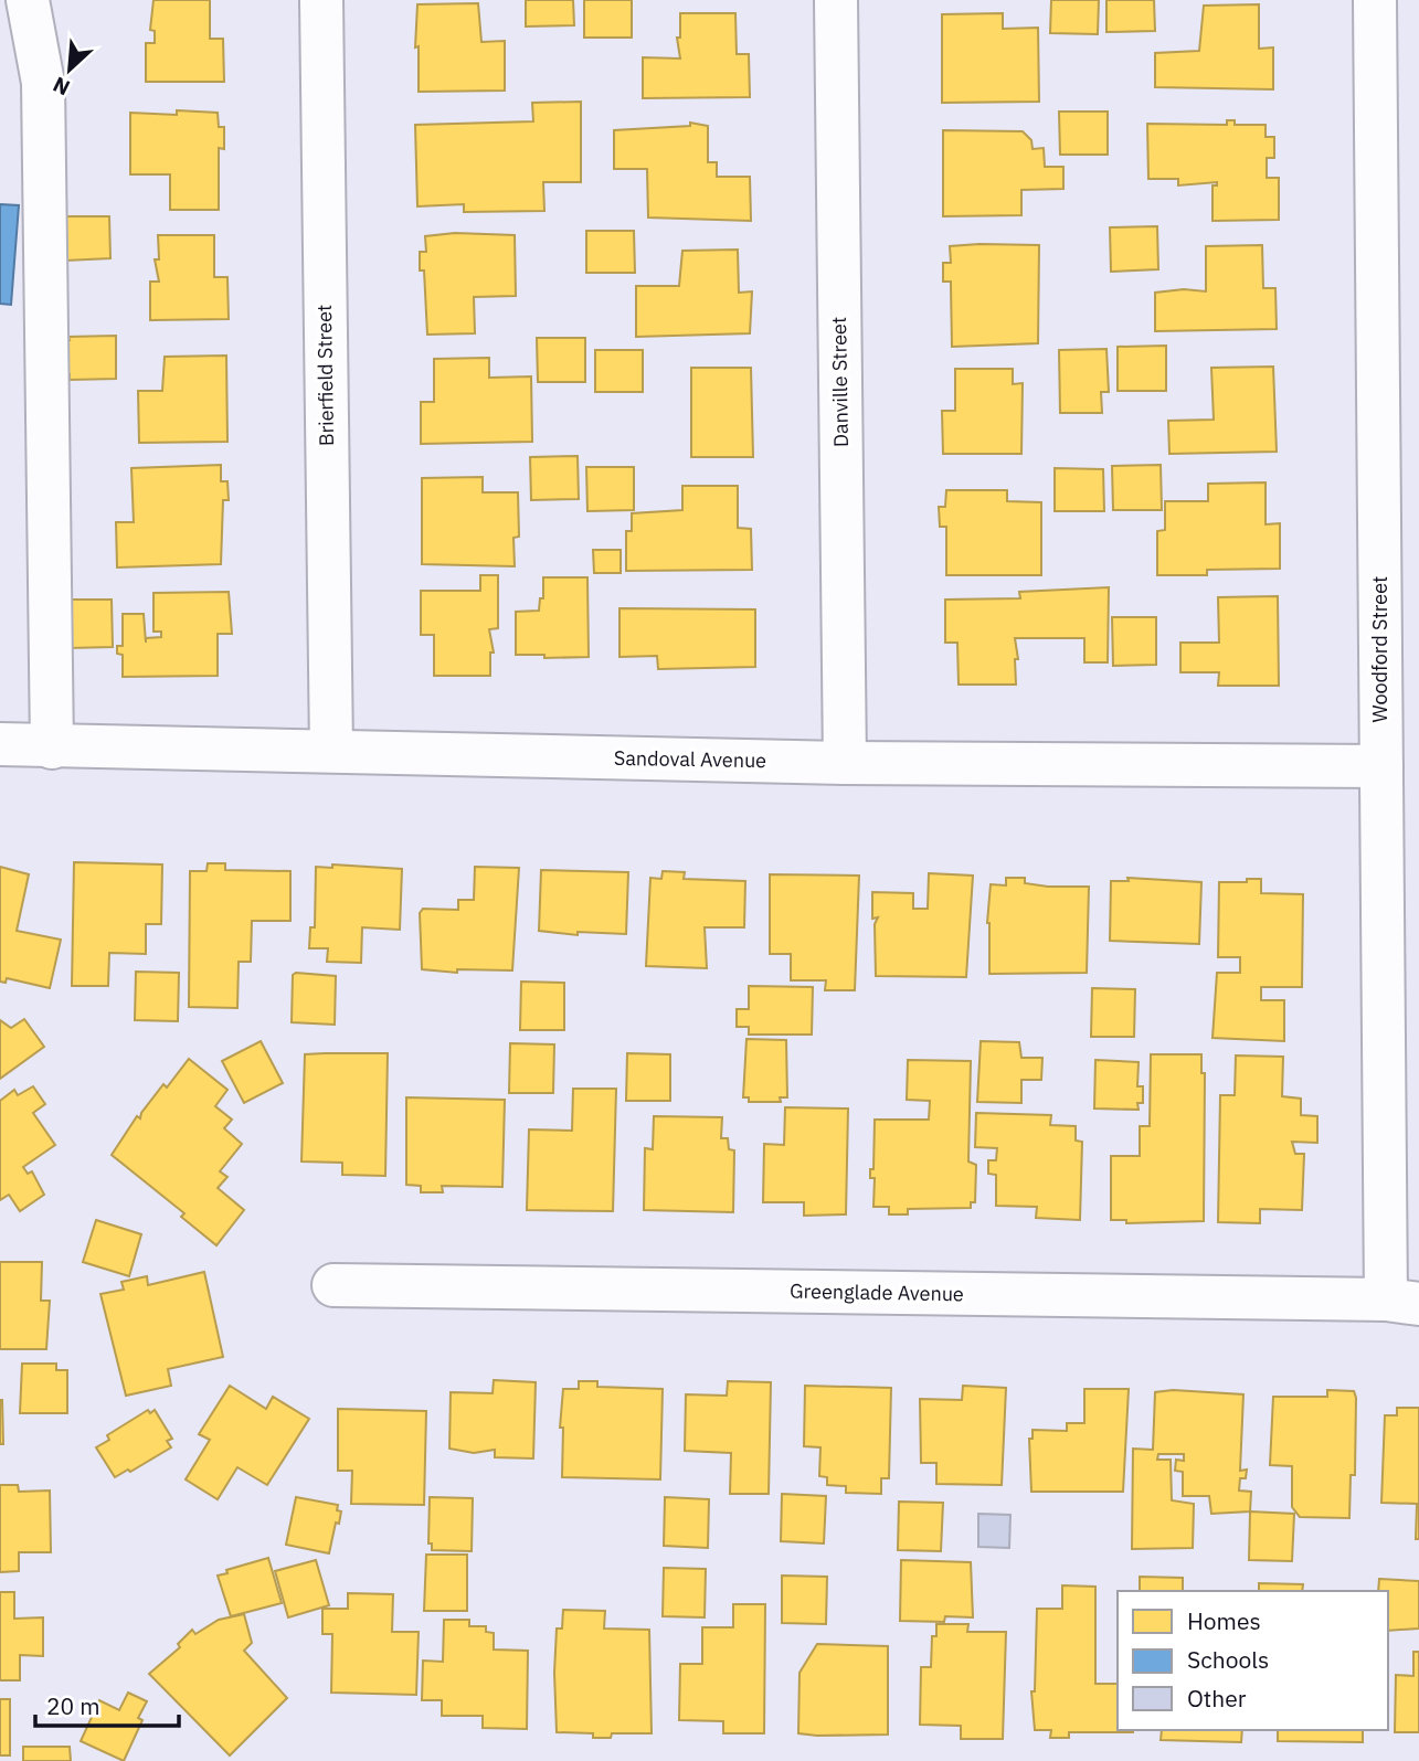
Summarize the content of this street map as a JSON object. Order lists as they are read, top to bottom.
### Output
{
  "streets": {
    "street": [
      "Brierfield Street",
      "Danville Street",
      "Woodford Street",
      "Sandoval Avenue",
      "Greenglade Avenue"
    ]
  },
  "crossings": [
    ["Brierfield Street", "Sandoval Avenue"],
    ["Danville Street", "Sandoval Avenue"],
    ["Woodford Street", "Sandoval Avenue"],
    ["Woodford Street", "Greenglade Avenue"]
  ],
  "legend": ["Homes", "Schools", "Other"],
  "scale_bar": "20 m",
  "north": "bottom left"
}
